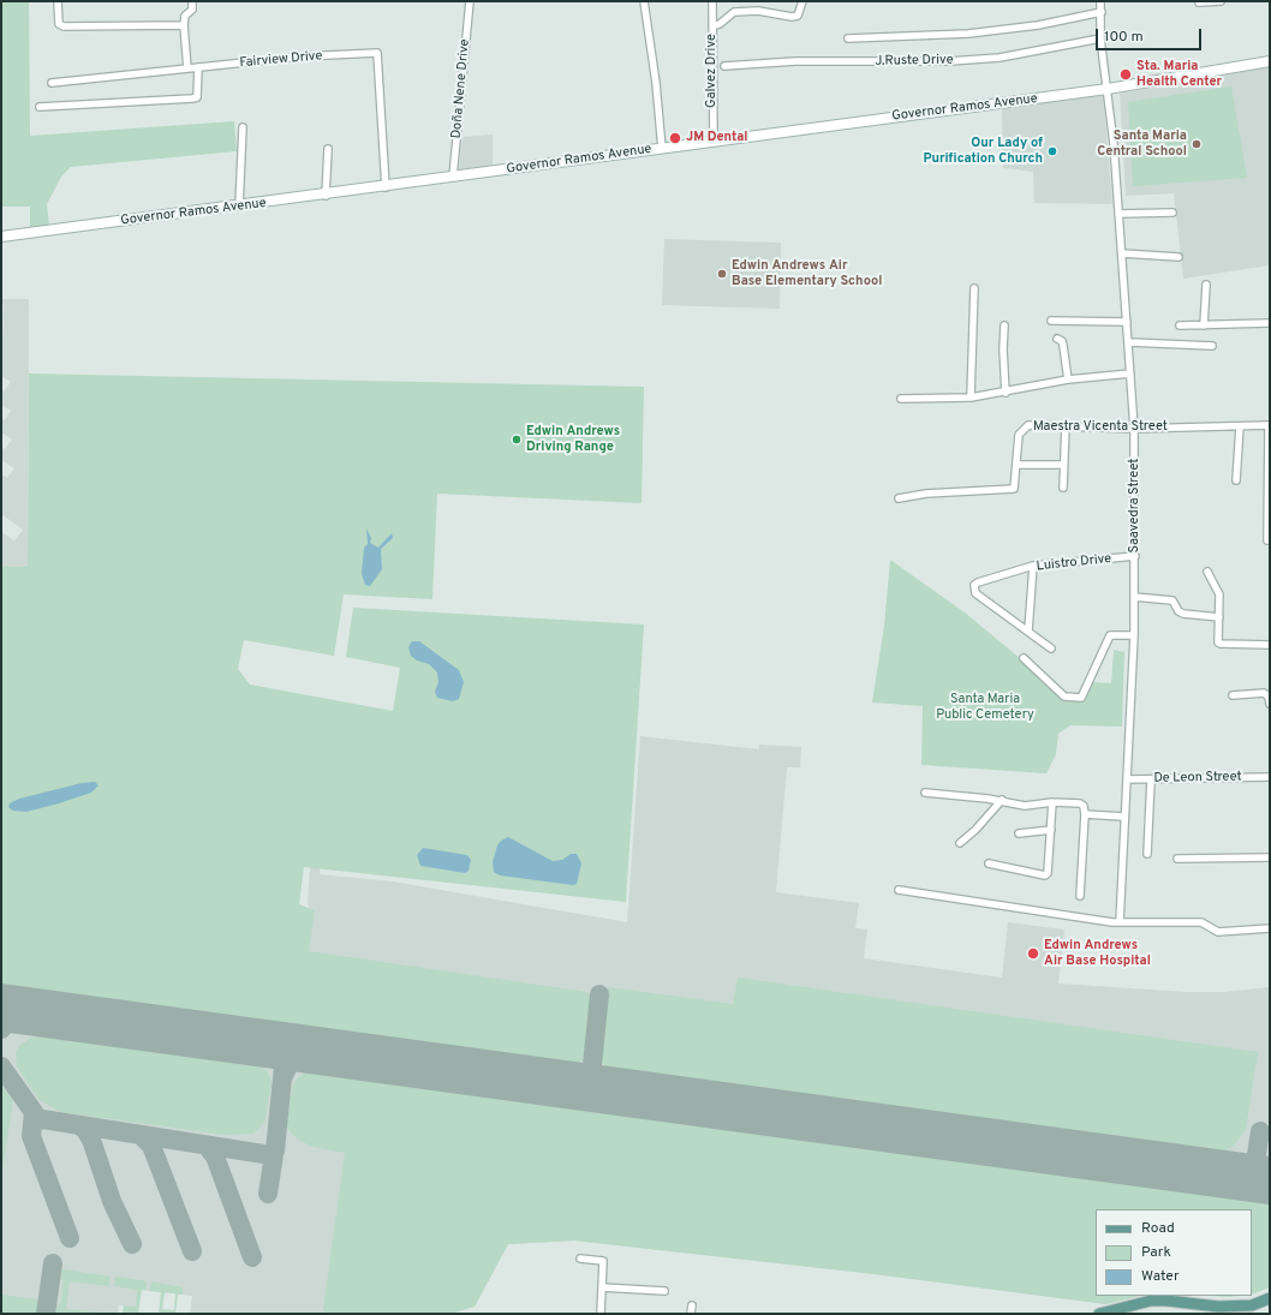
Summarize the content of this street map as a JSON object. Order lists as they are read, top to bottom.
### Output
{
  "streets": {
    "main road": ["Governor Ramos Avenue"],
    "street": [
      "Fairview Drive",
      "J.Ruste Drive",
      "Galvez Drive",
      "Doña Nene Drive",
      "Maestra Vicenta Street",
      "Saavedra Street",
      "Luistro Drive",
      "De Leon Street"
    ]
  },
  "crossings": [
    ["Fairview Drive", "Governor Ramos Avenue"],
    ["J.Ruste Drive", "Saavedra Street"],
    ["Galvez Drive", "Governor Ramos Avenue"],
    ["Doña Nene Drive", "Governor Ramos Avenue"],
    ["Governor Ramos Avenue", "Saavedra Street"],
    ["Maestra Vicenta Street", "Saavedra Street"],
    ["Saavedra Street", "Luistro Drive"],
    ["Saavedra Street", "De Leon Street"]
  ],
  "parks": ["Santa Maria Public Cemetery"],
  "places": [
    "Sta. Maria Health Center",
    "JM Dental",
    "Santa Maria Central School",
    "Our Lady of Purification Church",
    "Edwin Andrews Air Base Elementary School",
    "Edwin Andrews Driving Range",
    "Edwin Andrews Air Base Hospital"
  ],
  "legend": ["Road", "Park", "Water"],
  "scale_bar": "100 m"
}
